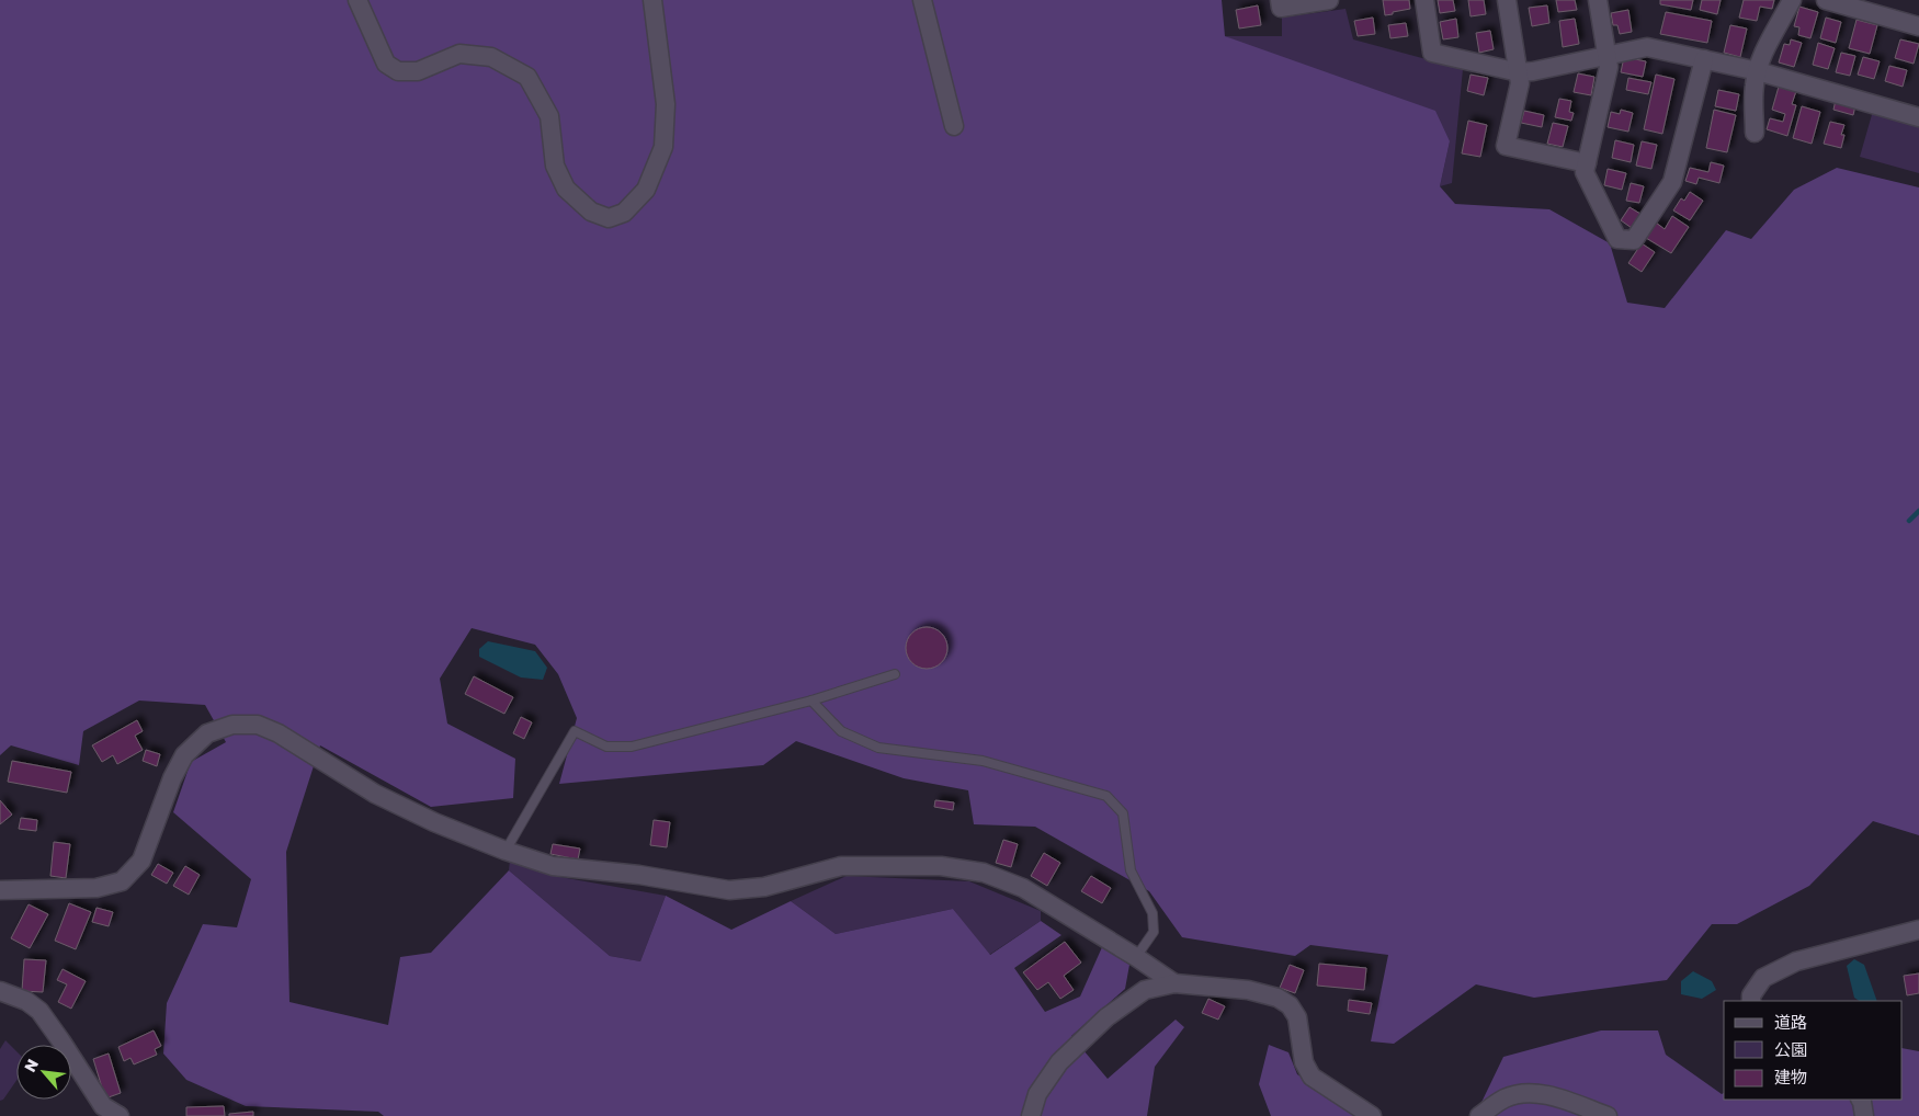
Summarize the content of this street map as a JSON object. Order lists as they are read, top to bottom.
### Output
{
  "legend": ["道路", "公園", "建物"],
  "north": "top left"
}
